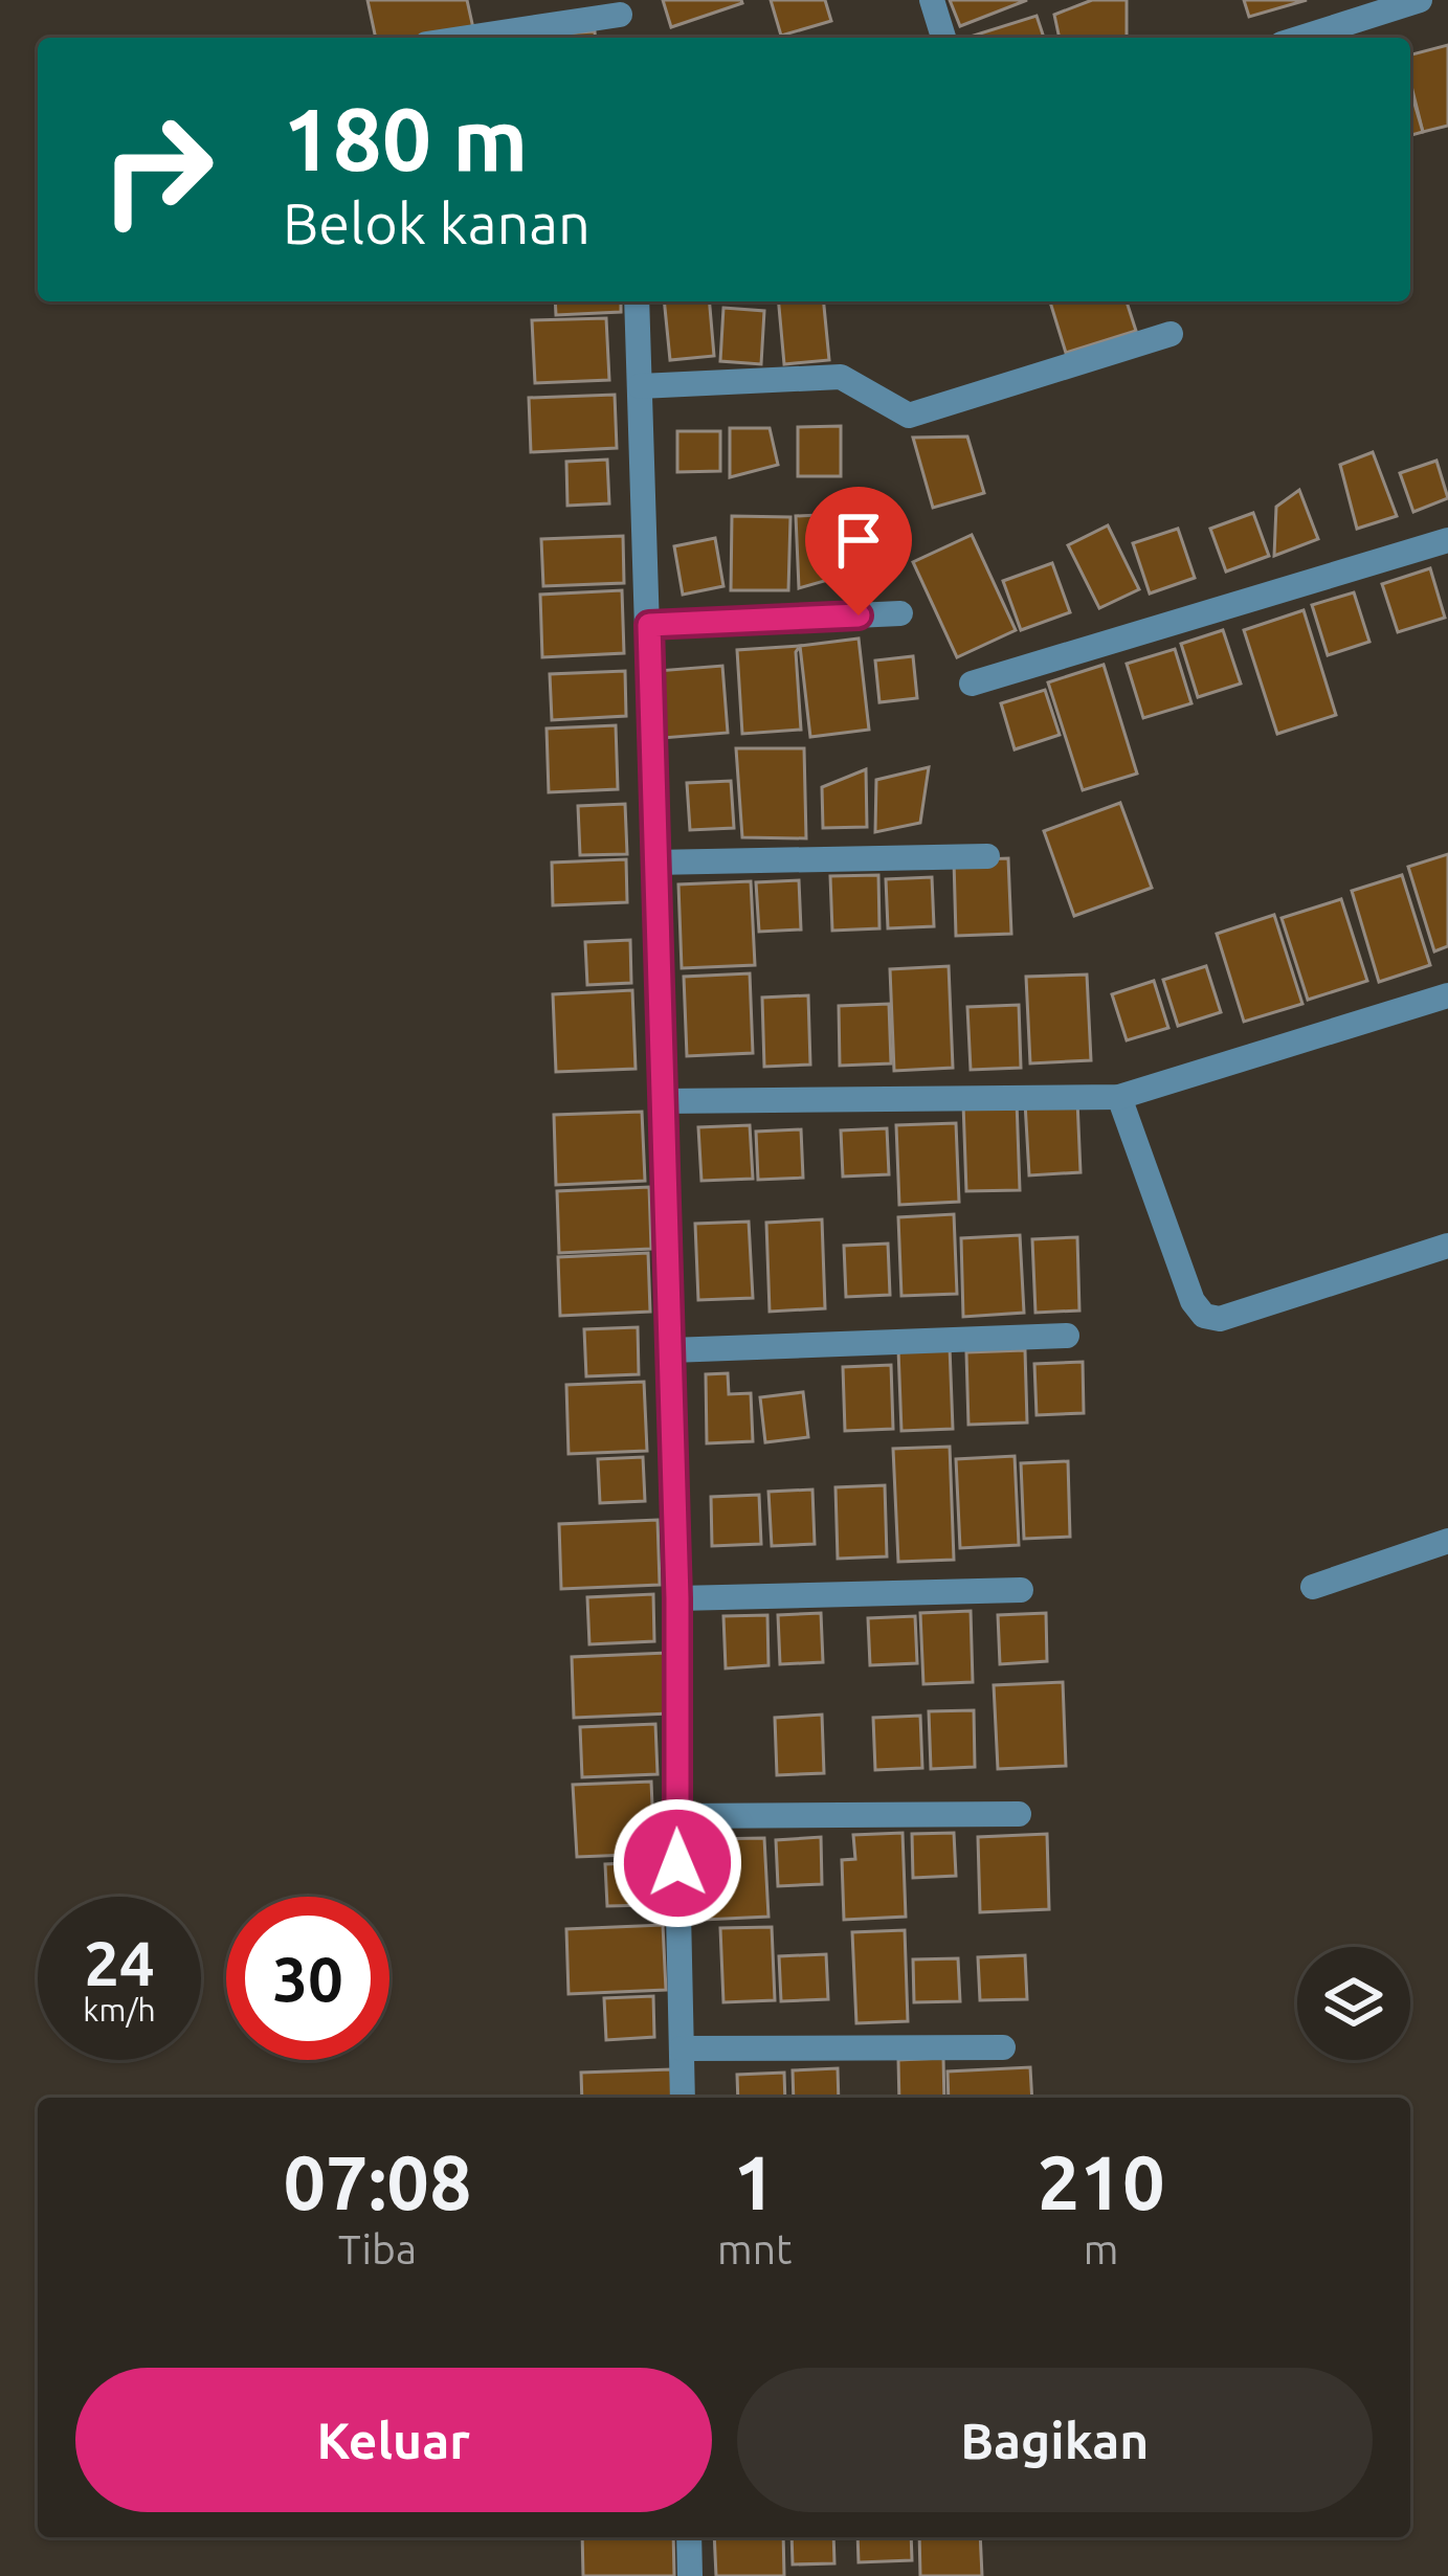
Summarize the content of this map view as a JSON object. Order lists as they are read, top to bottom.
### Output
{
  "page": {
    "turn": ["180 m", "Belok kanan"],
    "speed": "24 km/h",
    "limit": "30",
    "eta": [
      "07:08",
      "Tiba",
      "1",
      "mnt",
      "210",
      "m"
    ],
    "buttons": ["Keluar", "Bagikan"]
  }
}
